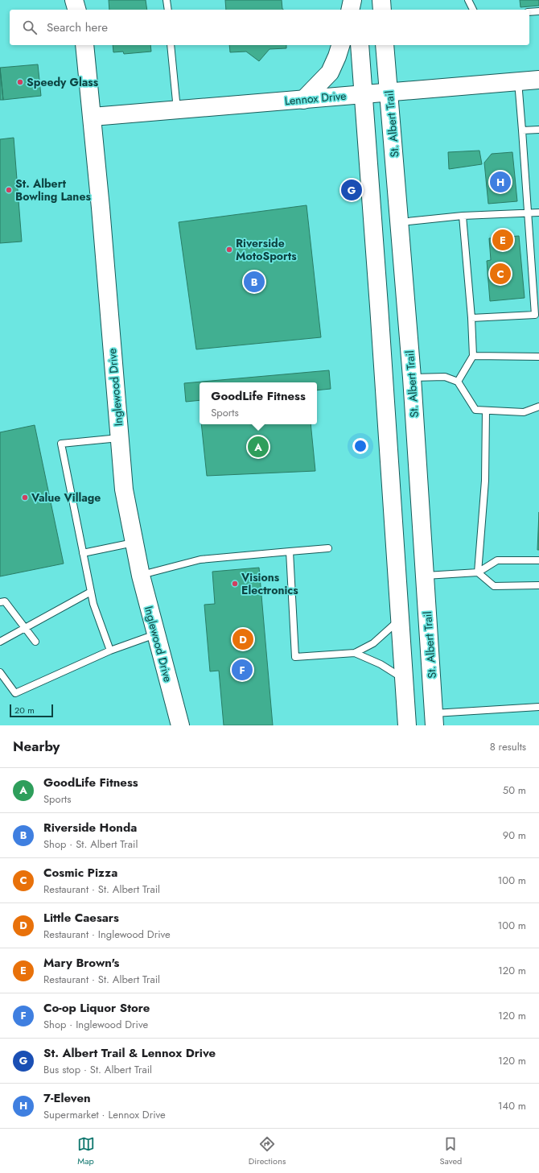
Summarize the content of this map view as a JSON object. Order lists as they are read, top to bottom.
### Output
{
  "streets": {
    "main road": ["Lennox Drive", "St. Albert Trail", "Inglewood Drive"]
  },
  "crossings": [
    ["Lennox Drive", "St. Albert Trail"],
    ["Lennox Drive", "Inglewood Drive"]
  ],
  "places": [
    "Speedy Glass",
    "St. Albert Bowling Lanes",
    "Riverside MotoSports",
    "Value Village",
    "Visions Electronics"
  ],
  "scale_bar": "20 m",
  "page": {
    "search": "Search here",
    "pins": [
      "H",
      "G",
      "E",
      "C",
      "B",
      "A",
      "D",
      "F"
    ],
    "popup": ["GoodLife Fitness", "Sports"],
    "scale": "20 m",
    "heading": ["Nearby", "8 results"],
    "list": [
      {
        "mark": "A",
        "name": "GoodLife Fitness",
        "note": "Sports",
        "value": "50 m"
      },
      {
        "mark": "B",
        "name": "Riverside Honda",
        "note": "Shop · St. Albert Trail",
        "value": "90 m"
      },
      {
        "mark": "C",
        "name": "Cosmic Pizza",
        "note": "Restaurant · St. Albert Trail",
        "value": "100 m"
      },
      {
        "mark": "D",
        "name": "Little Caesars",
        "note": "Restaurant · Inglewood Drive",
        "value": "100 m"
      },
      {
        "mark": "E",
        "name": "Mary Brown's",
        "note": "Restaurant · St. Albert Trail",
        "value": "120 m"
      },
      {
        "mark": "F",
        "name": "Co-op Liquor Store",
        "note": "Shop · Inglewood Drive",
        "value": "120 m"
      },
      {
        "mark": "G",
        "name": "St. Albert Trail & Lennox Drive",
        "note": "Bus stop · St. Albert Trail",
        "value": "120 m"
      },
      {
        "mark": "H",
        "name": "7-Eleven",
        "note": "Supermarket · Lennox Drive",
        "value": "140 m"
      }
    ],
    "nav": ["Map", "Directions", "Saved"]
  }
}
